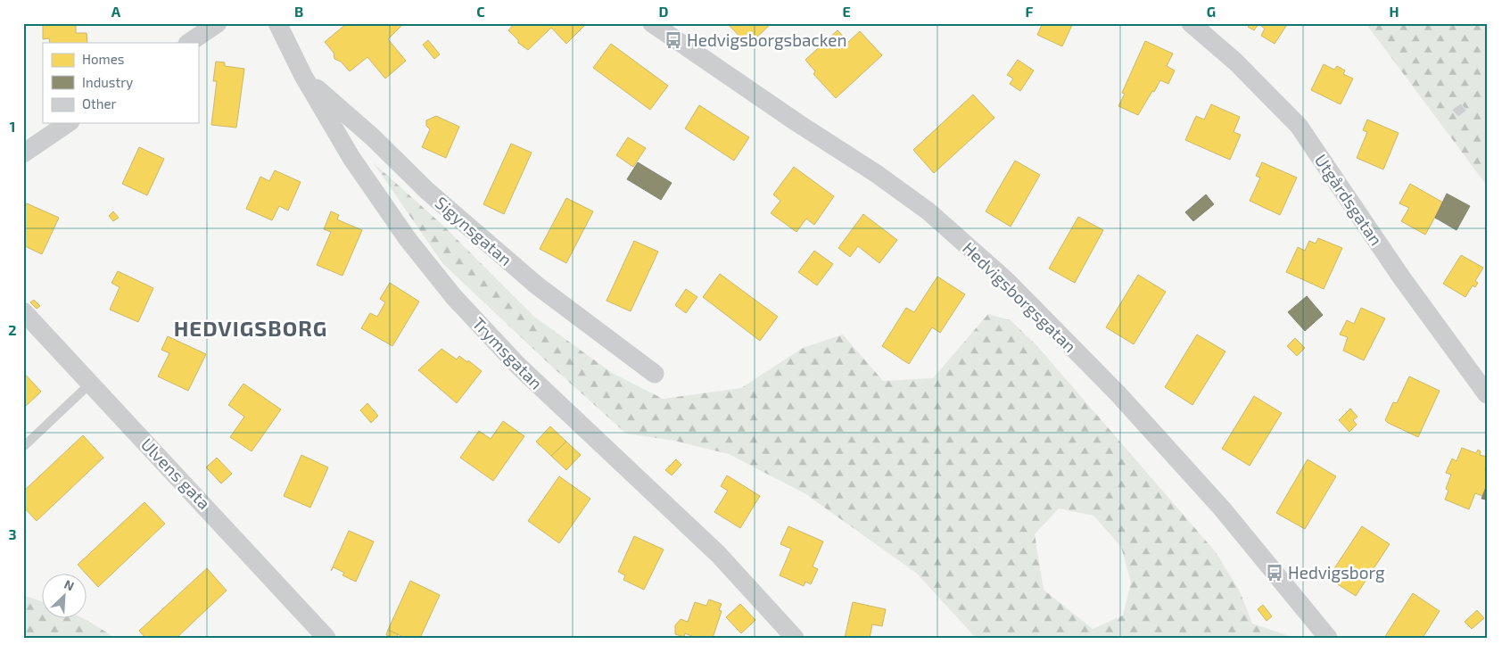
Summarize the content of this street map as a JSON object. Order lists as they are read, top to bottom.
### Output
{
  "streets": {
    "street": [
      "Utgårdsgatan",
      "Sigynsgatan",
      "Hedvigsborgsgatan",
      "Trymsgatan",
      "Ulvens gata"
    ]
  },
  "crossings": [
    ["Sigynsgatan", "Trymsgatan"]
  ],
  "districts": ["HEDVIGSBORG"],
  "places": {
    "bus stop": ["Hedvigsborgsbacken", "Hedvigsborg"]
  },
  "legend": ["Homes", "Industry", "Other"],
  "north": "top right",
  "grid": {
    "columns": [
      "A",
      "B",
      "C",
      "D",
      "E",
      "F",
      "G",
      "H"
    ],
    "rows": ["1", "2", "3"]
  }
}
